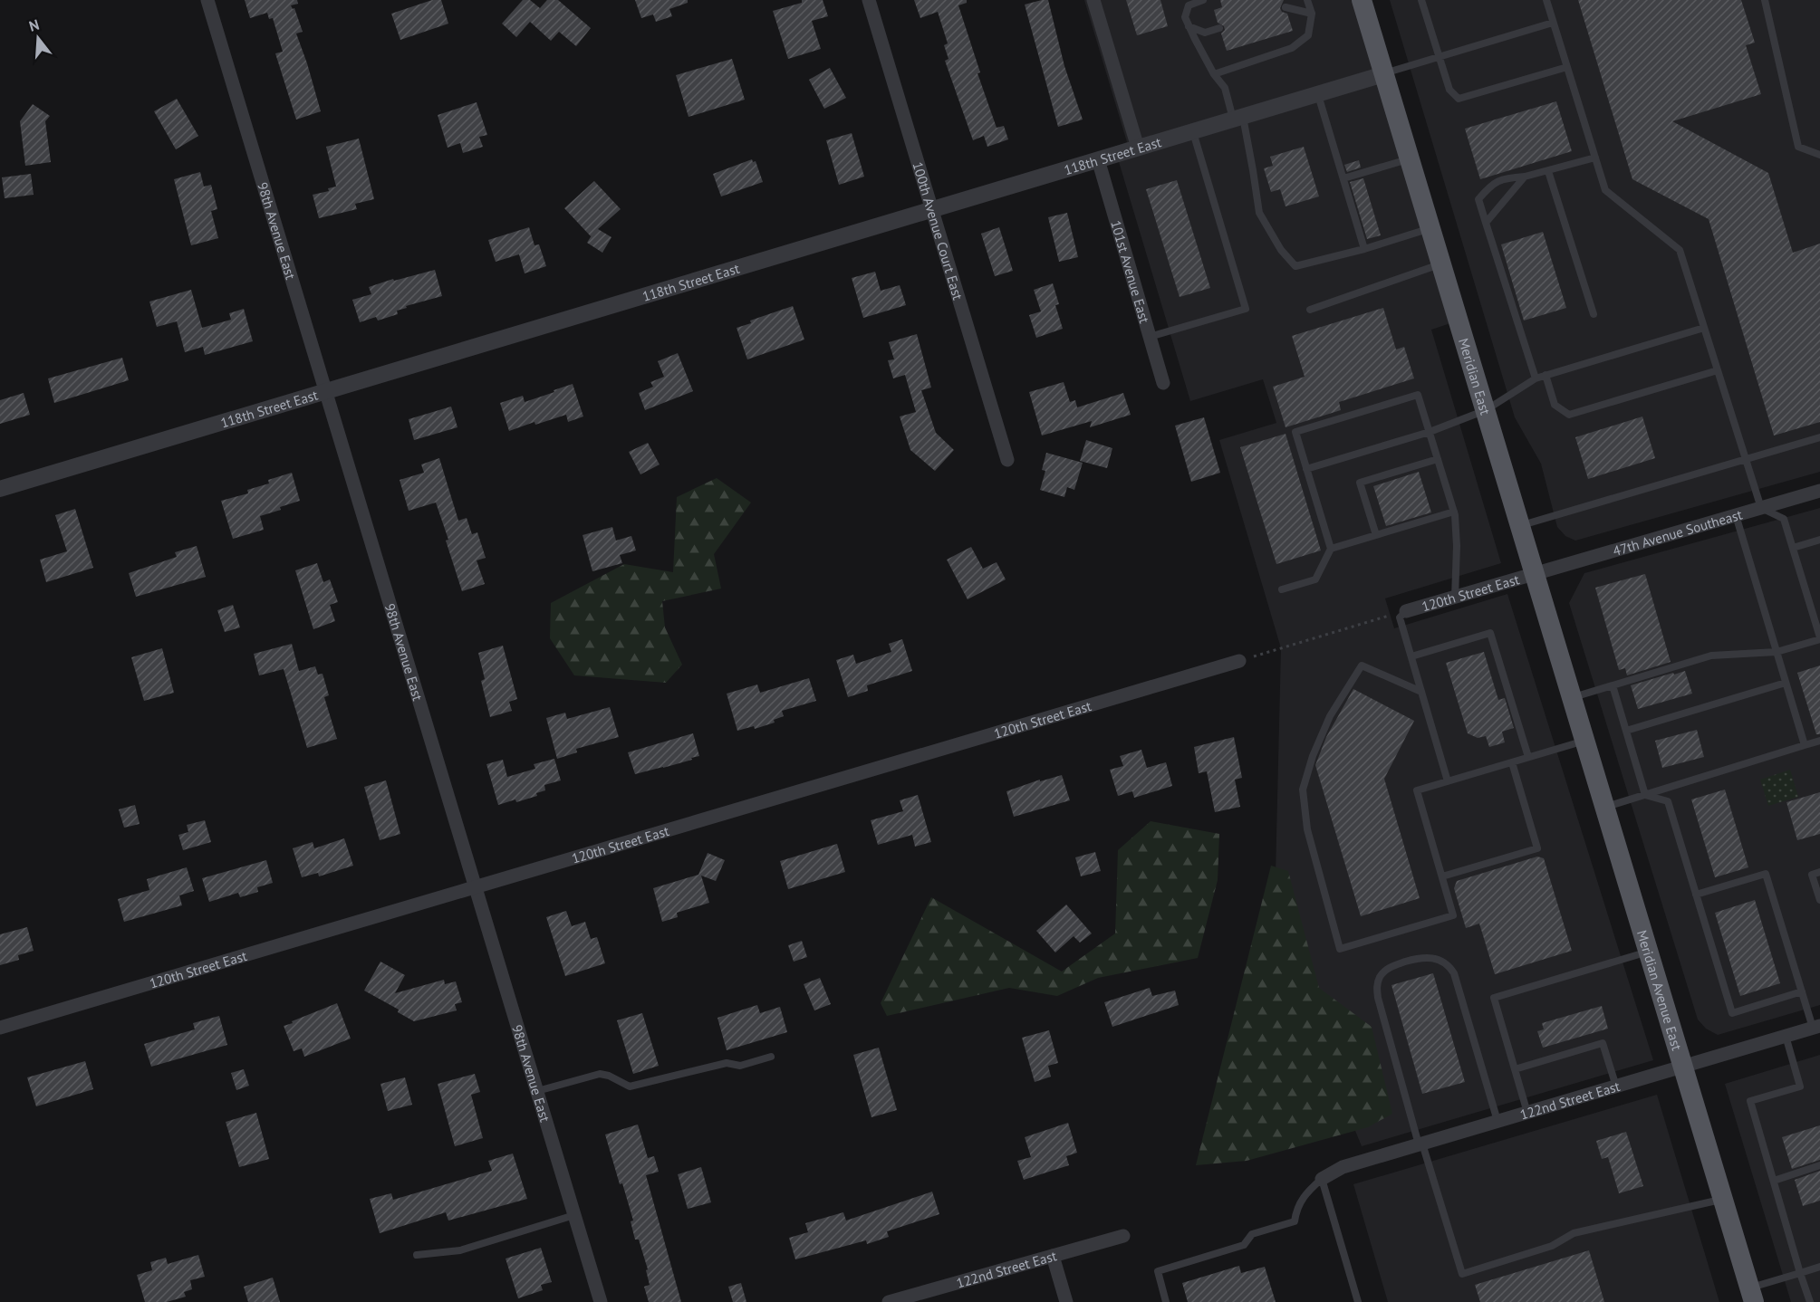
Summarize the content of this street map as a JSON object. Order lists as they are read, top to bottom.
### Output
{
  "streets": {
    "main road": ["Meridian East", "Meridian Avenue East"],
    "street": [
      "118th Street East",
      "98th Avenue East",
      "100th Avenue Court East",
      "101st Avenue East",
      "47th Avenue Southeast",
      "120th Street East",
      "122nd Street East"
    ]
  },
  "crossings": [
    ["118th Street East", "98th Avenue East"],
    ["118th Street East", "100th Avenue Court East"],
    ["118th Street East", "101st Avenue East"],
    ["118th Street East", "Meridian East"],
    ["98th Avenue East", "120th Street East"],
    ["Meridian East", "47th Avenue Southeast"],
    ["Meridian East", "120th Street East"],
    ["Meridian East", "Meridian Avenue East"],
    ["47th Avenue Southeast", "120th Street East"],
    ["Meridian Avenue East", "122nd Street East"]
  ],
  "north": "top"
}
